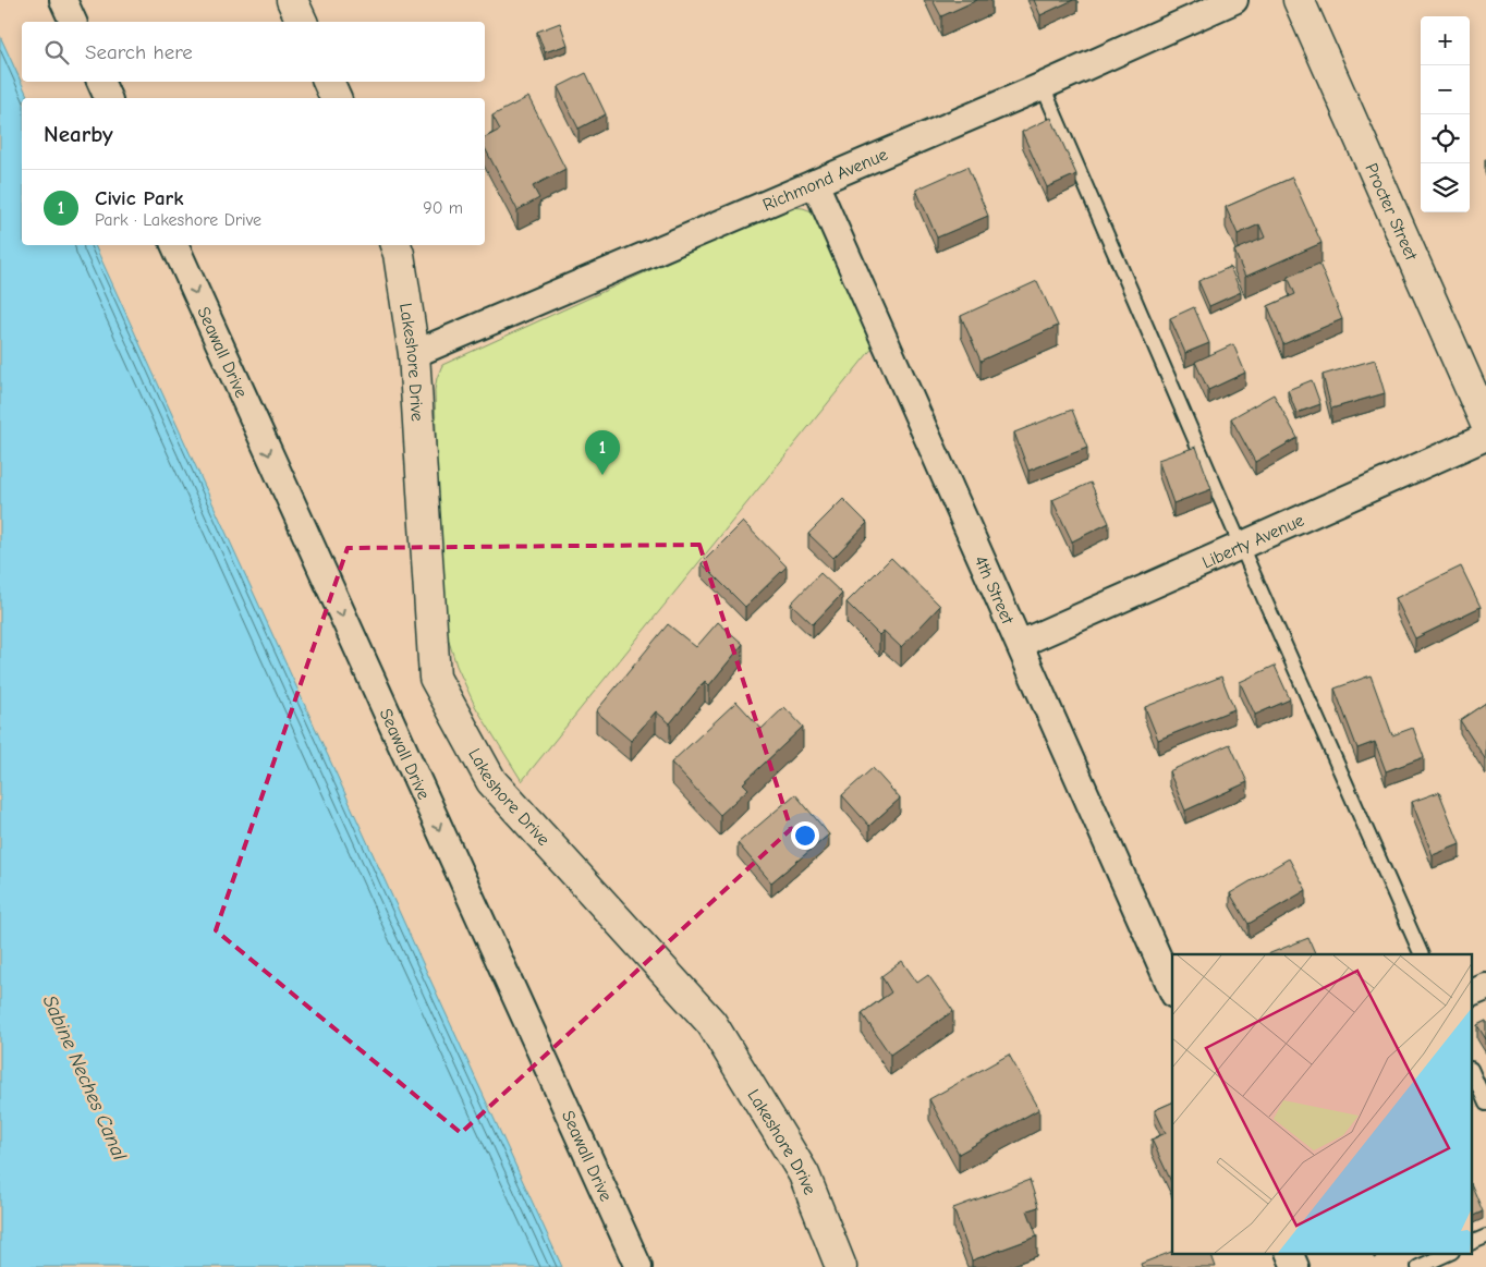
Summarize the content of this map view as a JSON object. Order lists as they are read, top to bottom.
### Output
{
  "streets": {
    "street": [
      "Richmond Avenue",
      "Procter Street",
      "Seawall Drive",
      "Lakeshore Drive",
      "Liberty Avenue",
      "4th Street"
    ]
  },
  "crossings": [
    ["Richmond Avenue", "Lakeshore Drive"],
    ["Richmond Avenue", "4th Street"],
    ["Liberty Avenue", "4th Street"]
  ],
  "one_way": ["Seawall Drive"],
  "water": ["Sabine Neches Canal"],
  "page": {
    "map_buttons": ["+", "−"],
    "search": "Search here",
    "heading": "Nearby",
    "list": [
      {
        "mark": "1",
        "name": "Civic Park",
        "note": "Park · Lakeshore Drive",
        "value": "90 m"
      }
    ],
    "pins": "1"
  }
}
